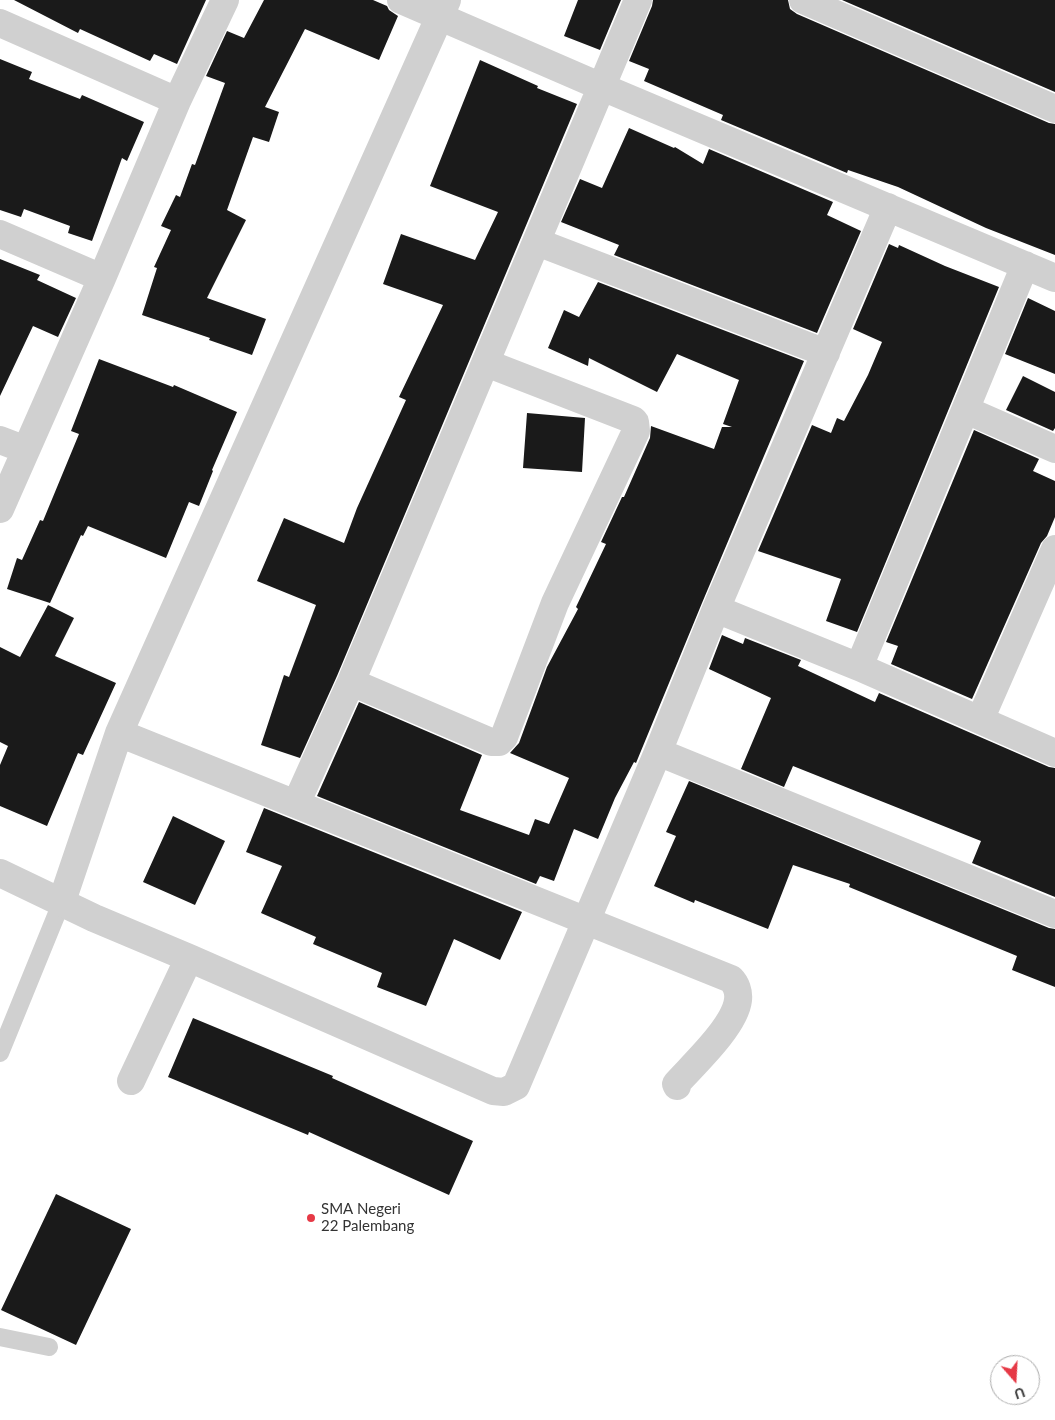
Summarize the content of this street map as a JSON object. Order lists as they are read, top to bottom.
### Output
{
  "places": ["SMA Negeri 22 Palembang"],
  "north": "bottom"
}
